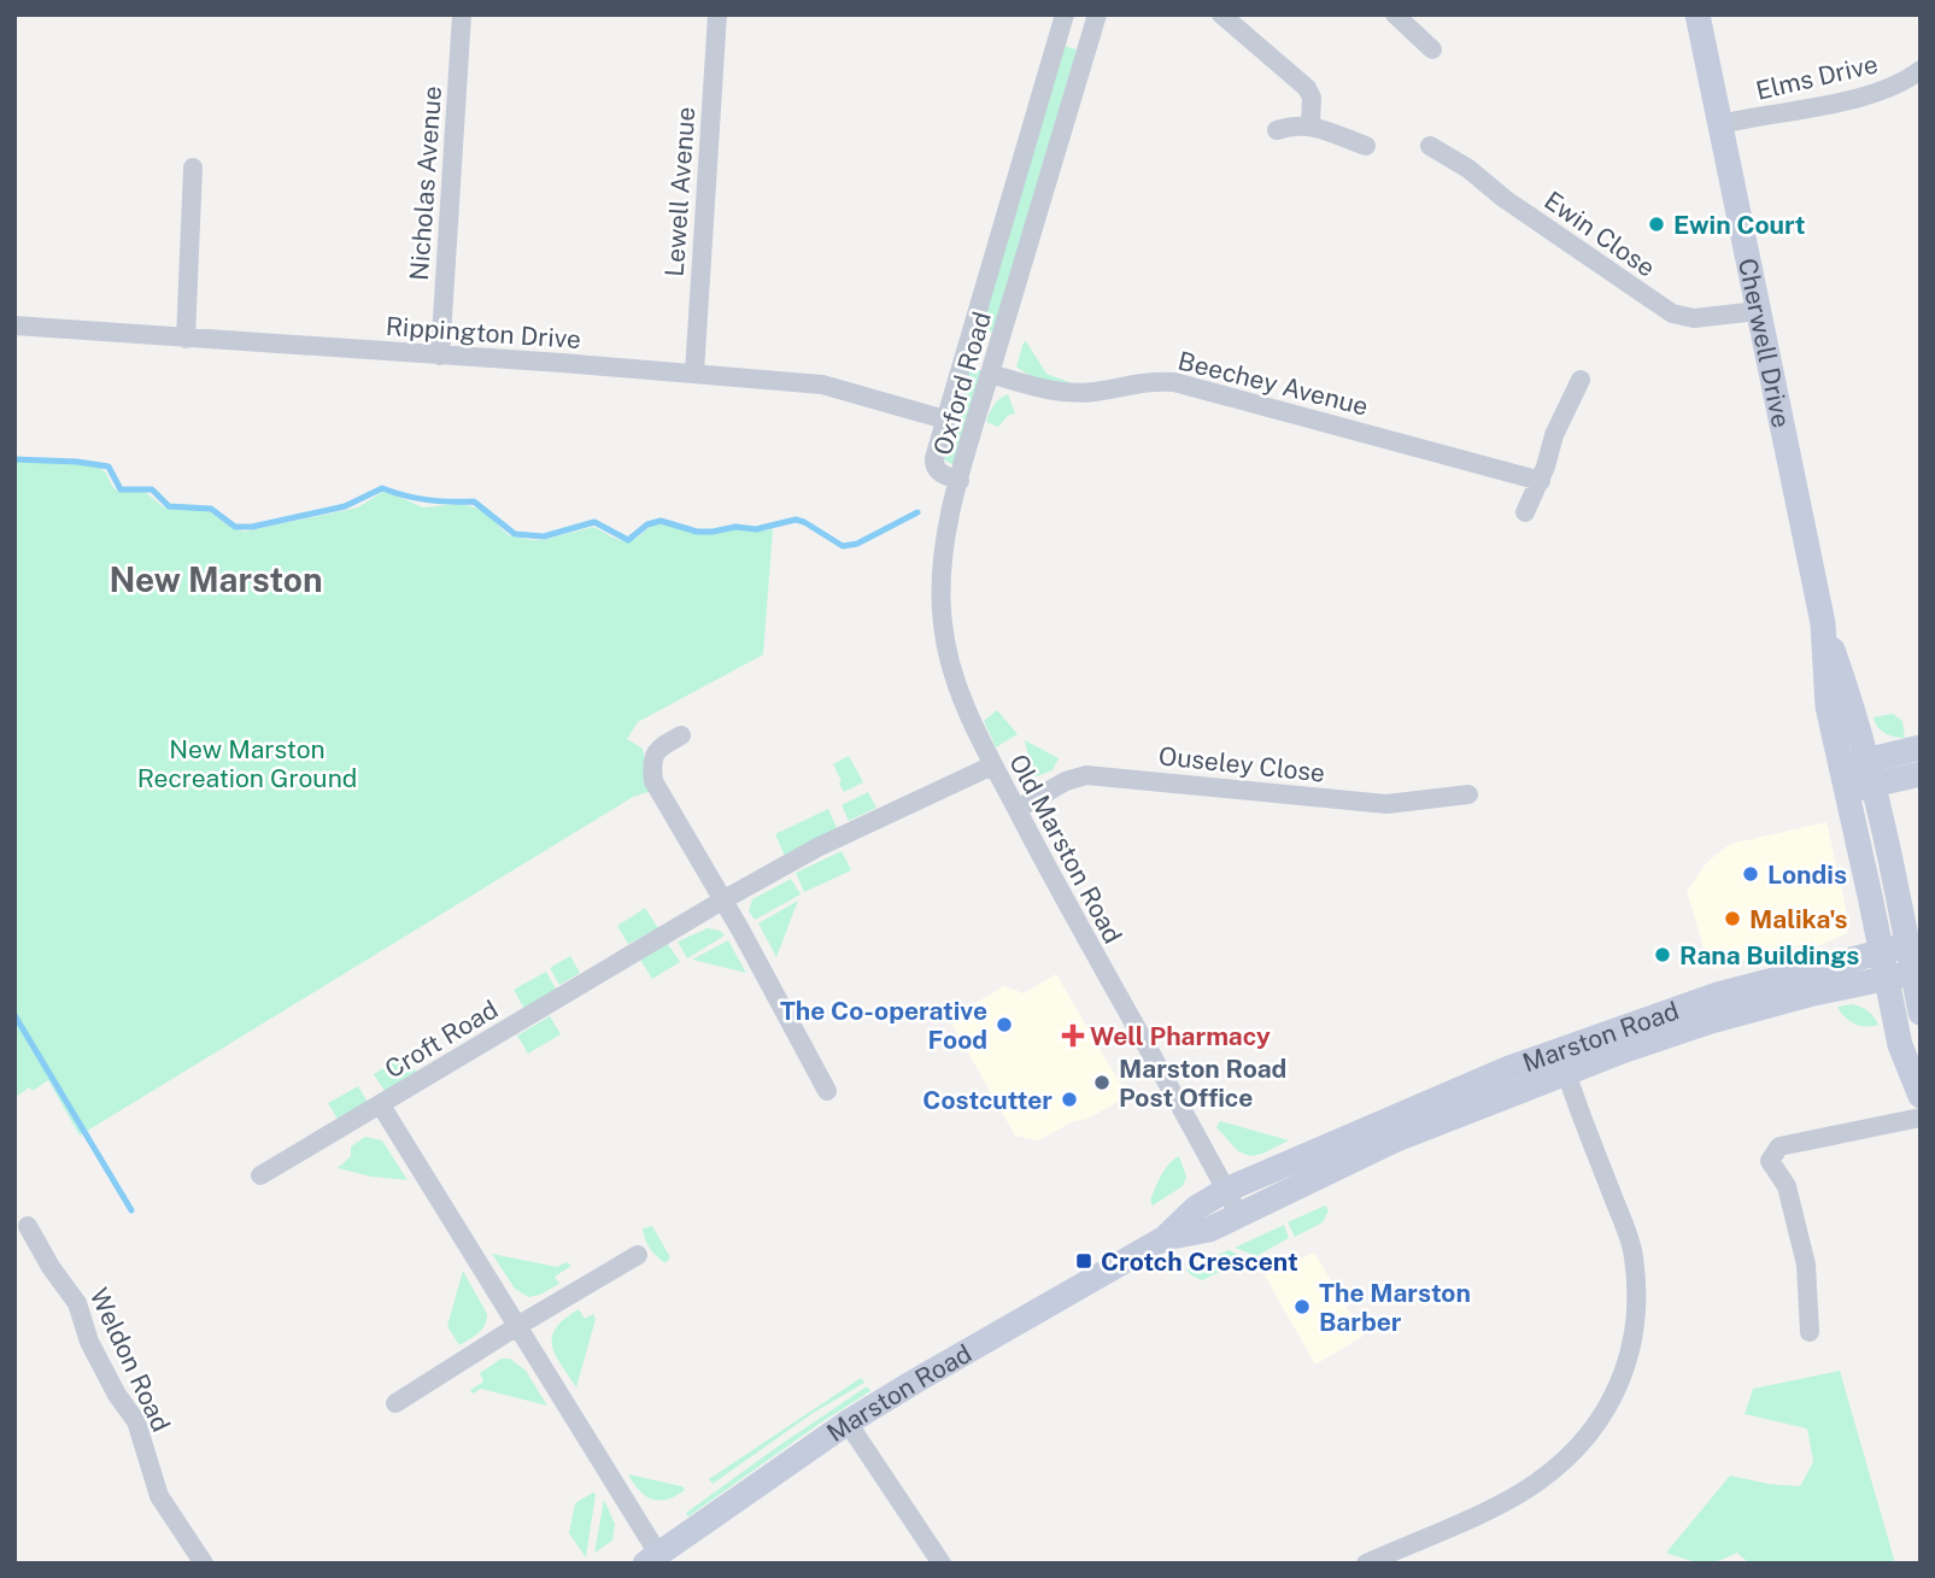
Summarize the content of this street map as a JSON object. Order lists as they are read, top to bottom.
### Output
{
  "streets": {
    "main road": ["Cherwell Drive", "Marston Road"],
    "street": [
      "Elms Drive",
      "Nicholas Avenue",
      "Lewell Avenue",
      "Ewin Close",
      "Rippington Drive",
      "Oxford Road",
      "Beechey Avenue",
      "Ouseley Close",
      "Old Marston Road",
      "Croft Road",
      "Weldon Road"
    ]
  },
  "crossings": [
    ["Elms Drive", "Cherwell Drive"],
    ["Nicholas Avenue", "Rippington Drive"],
    ["Lewell Avenue", "Rippington Drive"],
    ["Ewin Close", "Cherwell Drive"],
    ["Rippington Drive", "Oxford Road"],
    ["Cherwell Drive", "Marston Road"],
    ["Oxford Road", "Beechey Avenue"],
    ["Oxford Road", "Old Marston Road"],
    ["Ouseley Close", "Old Marston Road"],
    ["Old Marston Road", "Marston Road"],
    ["Old Marston Road", "Croft Road"],
    ["Marston Road", "Croft Road"]
  ],
  "districts": ["New Marston"],
  "parks": ["New Marston Recreation Ground"],
  "places": {
    "other": [
      "Ewin Court",
      "Londis",
      "Malika's",
      "Rana Buildings",
      "The Co-operative Food",
      "Marston Road Post Office",
      "Costcutter",
      "The Marston Barber"
    ],
    "health": ["Well Pharmacy"],
    "transit": ["Crotch Crescent"]
  }
}
